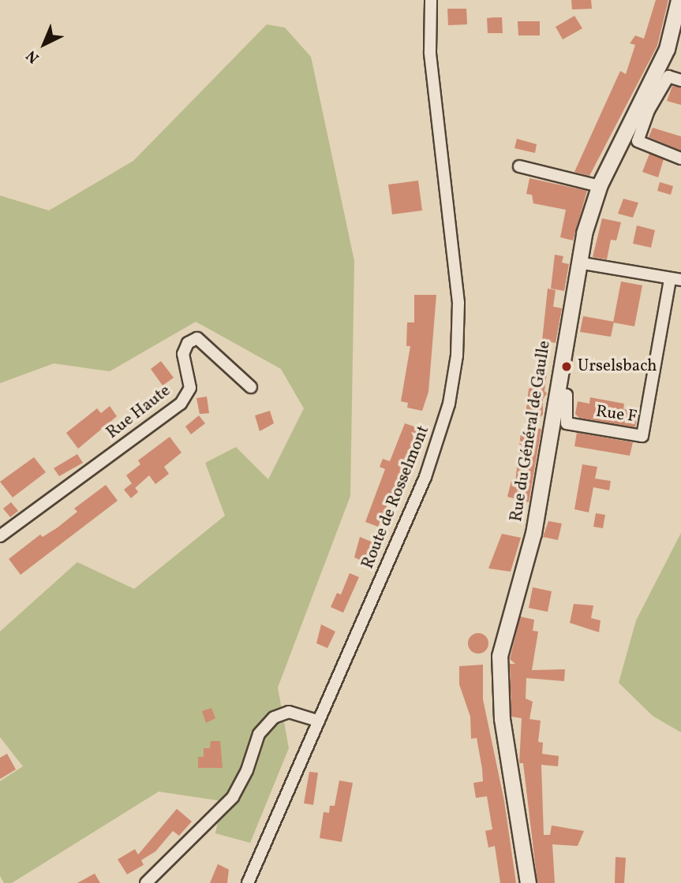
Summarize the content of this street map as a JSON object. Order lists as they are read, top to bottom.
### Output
{
  "streets": {
    "main road": ["Rue du Général de Gaulle"],
    "street": ["Rue Haute", "Rue F", "Route de Rosselmont"]
  },
  "crossings": [
    ["Rue F", "Rue du Général de Gaulle"]
  ],
  "places": ["Urselsbach"],
  "north": "bottom left"
}
